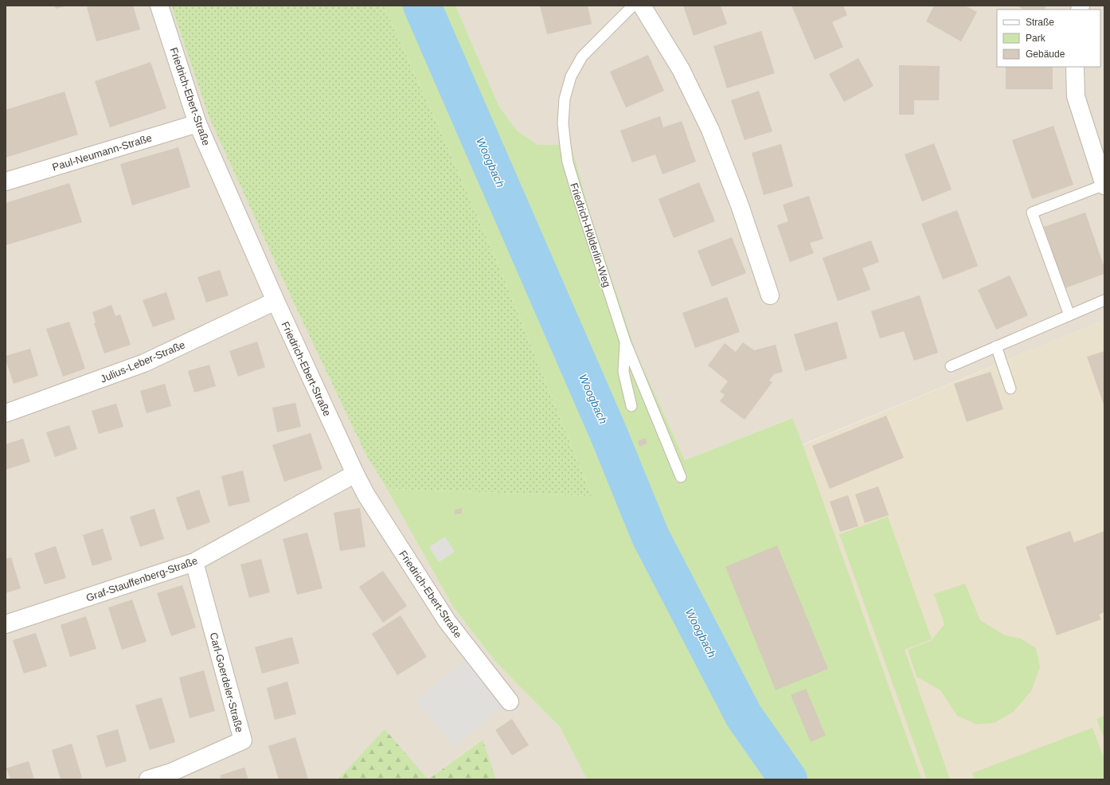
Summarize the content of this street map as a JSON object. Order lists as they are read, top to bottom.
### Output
{
  "streets": {
    "street": [
      "Friedrich-Ebert-Straße",
      "Paul-Neumann-Straße",
      "Julius-Leber-Straße",
      "Graf-Stauffenberg-Straße",
      "Carl-Goerdeler-Straße"
    ],
    "lane": ["Friedrich-Hölderlin-Weg"]
  },
  "crossings": [
    ["Friedrich-Ebert-Straße", "Paul-Neumann-Straße"],
    ["Friedrich-Ebert-Straße", "Julius-Leber-Straße"],
    ["Friedrich-Ebert-Straße", "Graf-Stauffenberg-Straße"],
    ["Graf-Stauffenberg-Straße", "Carl-Goerdeler-Straße"]
  ],
  "water": ["Woogbach"],
  "legend": ["Straße", "Park", "Gebäude"]
}
